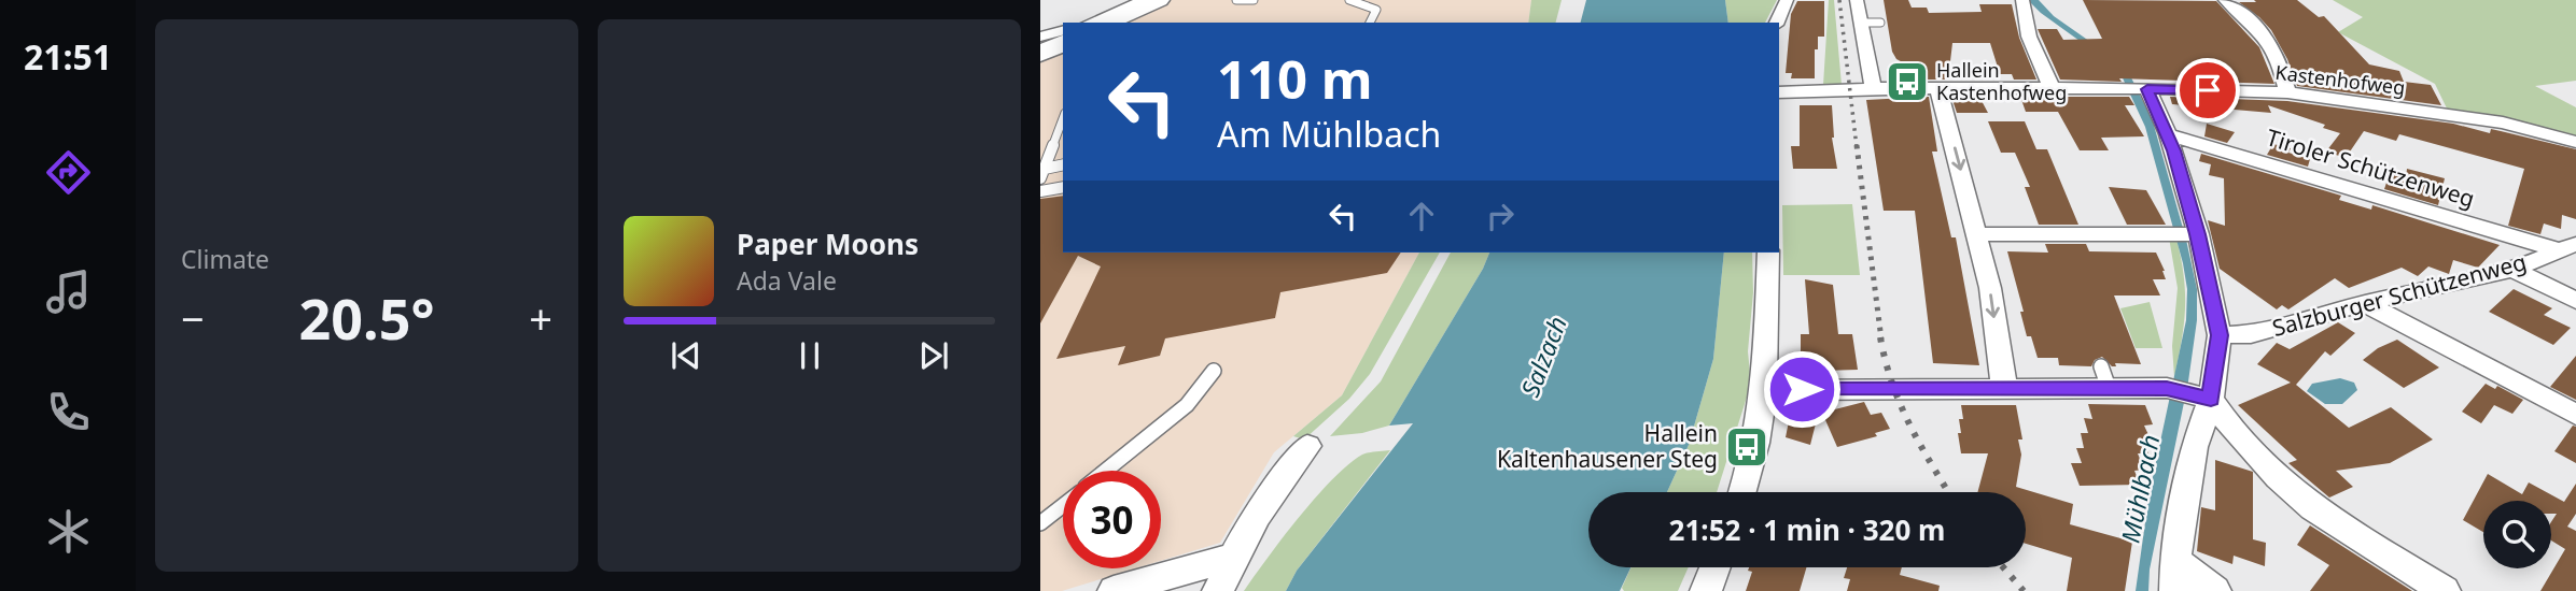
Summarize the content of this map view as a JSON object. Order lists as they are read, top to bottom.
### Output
{
  "streets": {
    "street": ["Kastenhofweg", "Tiroler Schützenweg", "Salzburger Schützenweg"]
  },
  "crossings": [
    ["Tiroler Schützenweg", "Salzburger Schützenweg"]
  ],
  "water": ["Salzach", "Mühlbach"],
  "places": {
    "bus stop": ["Hallein Kastenhofweg", "Hallein Kaltenhausener Steg"]
  },
  "page": {
    "tabs": "21:51",
    "tile": "Climate",
    "turn": ["110 m", "Am Mühlbach"],
    "song": ["Paper Moons", "Ada Vale"],
    "heat": ["−", "20.5°", "+"],
    "limit": "30",
    "trip": "21:52 · 1 min · 320 m"
  }
}
